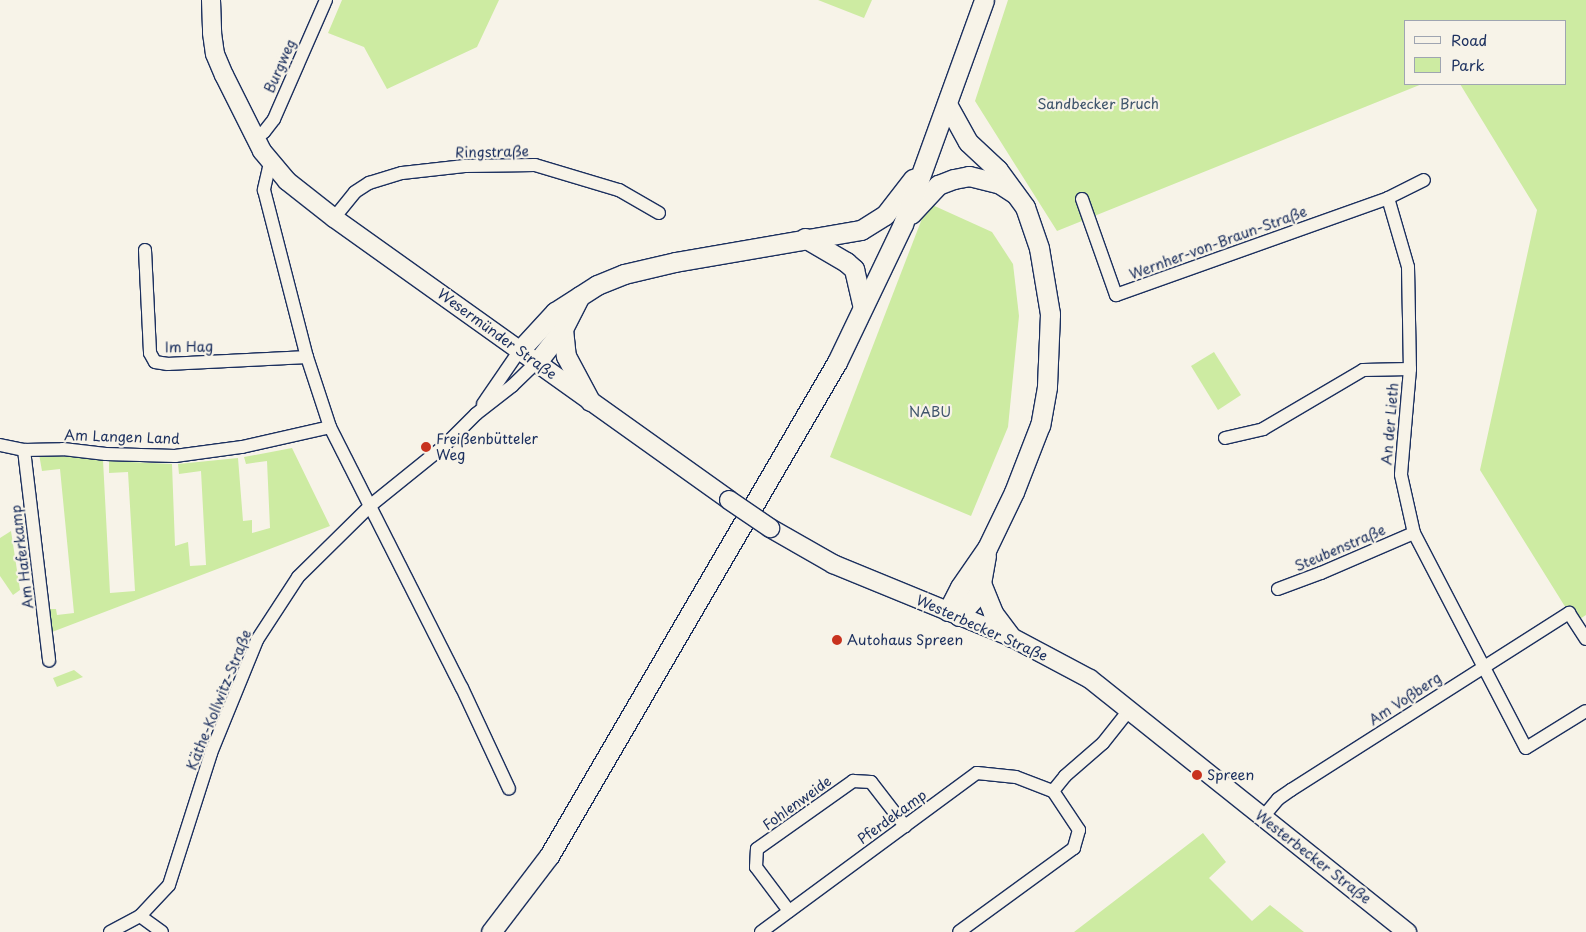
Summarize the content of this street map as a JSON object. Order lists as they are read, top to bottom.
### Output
{
  "streets": {
    "street": [
      "Burgweg",
      "Ringstraße",
      "Wernher-von-Braun-Straße",
      "Wesermünder Straße",
      "Im Hag",
      "An der Lieth",
      "Am Langen Land",
      "Steubenstraße",
      "Am Haferkamp",
      "Westerbecker Straße",
      "Am Voßberg",
      "Käthe-Kollwitz-Straße",
      "Fohlenweide",
      "Pferdekamp"
    ]
  },
  "crossings": [
    ["Burgweg", "Wesermünder Straße"],
    ["Ringstraße", "Wesermünder Straße"],
    ["Wernher-von-Braun-Straße", "An der Lieth"],
    ["Wesermünder Straße", "Westerbecker Straße"],
    ["Wesermünder Straße", "Käthe-Kollwitz-Straße"],
    ["An der Lieth", "Steubenstraße"],
    ["An der Lieth", "Am Voßberg"],
    ["Am Langen Land", "Am Haferkamp"],
    ["Westerbecker Straße", "Am Voßberg"],
    ["Fohlenweide", "Pferdekamp"]
  ],
  "parks": ["Sandbecker Bruch", "NABU"],
  "places": ["Freißenbütteler Weg", "Autohaus Spreen", "Spreen"],
  "legend": ["Road", "Park"]
}
